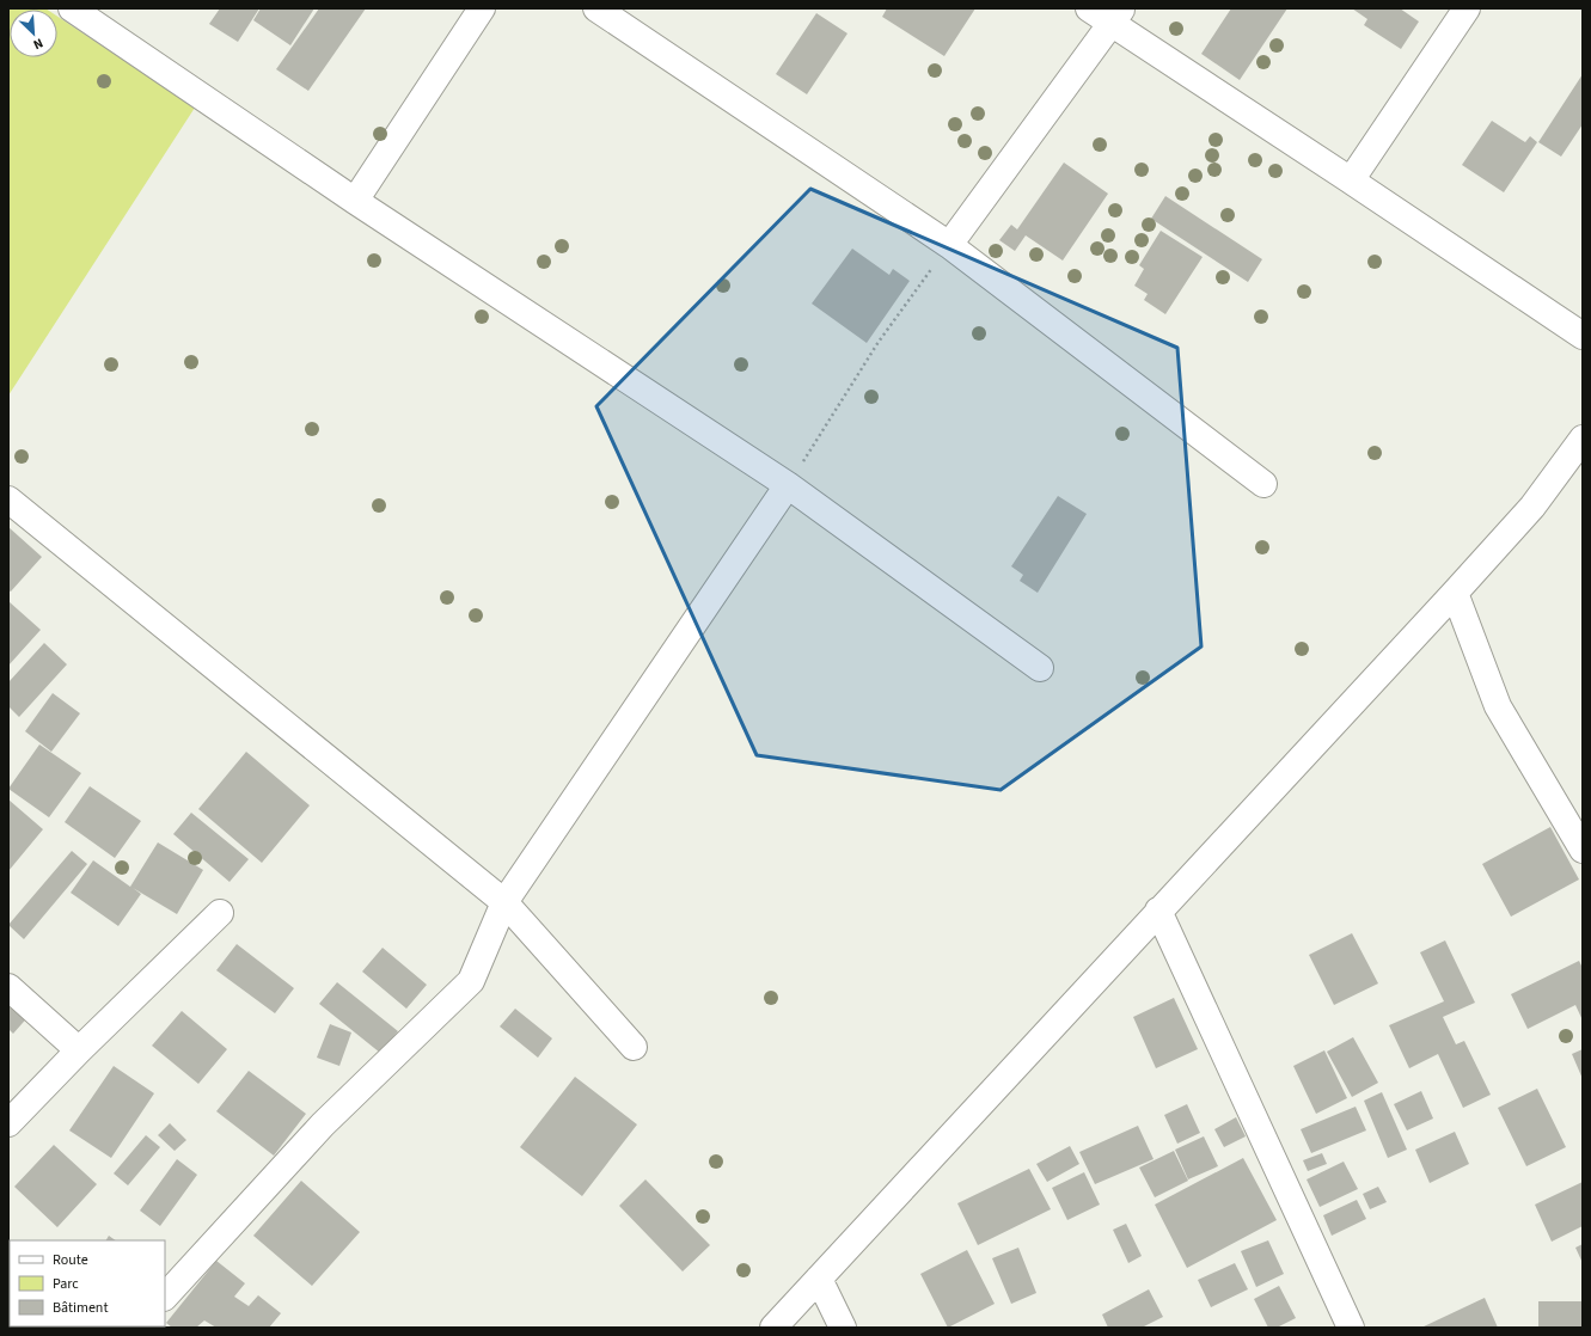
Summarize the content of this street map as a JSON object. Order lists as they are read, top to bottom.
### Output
{
  "legend": ["Route", "Parc", "Bâtiment"],
  "north": "bottom right"
}
